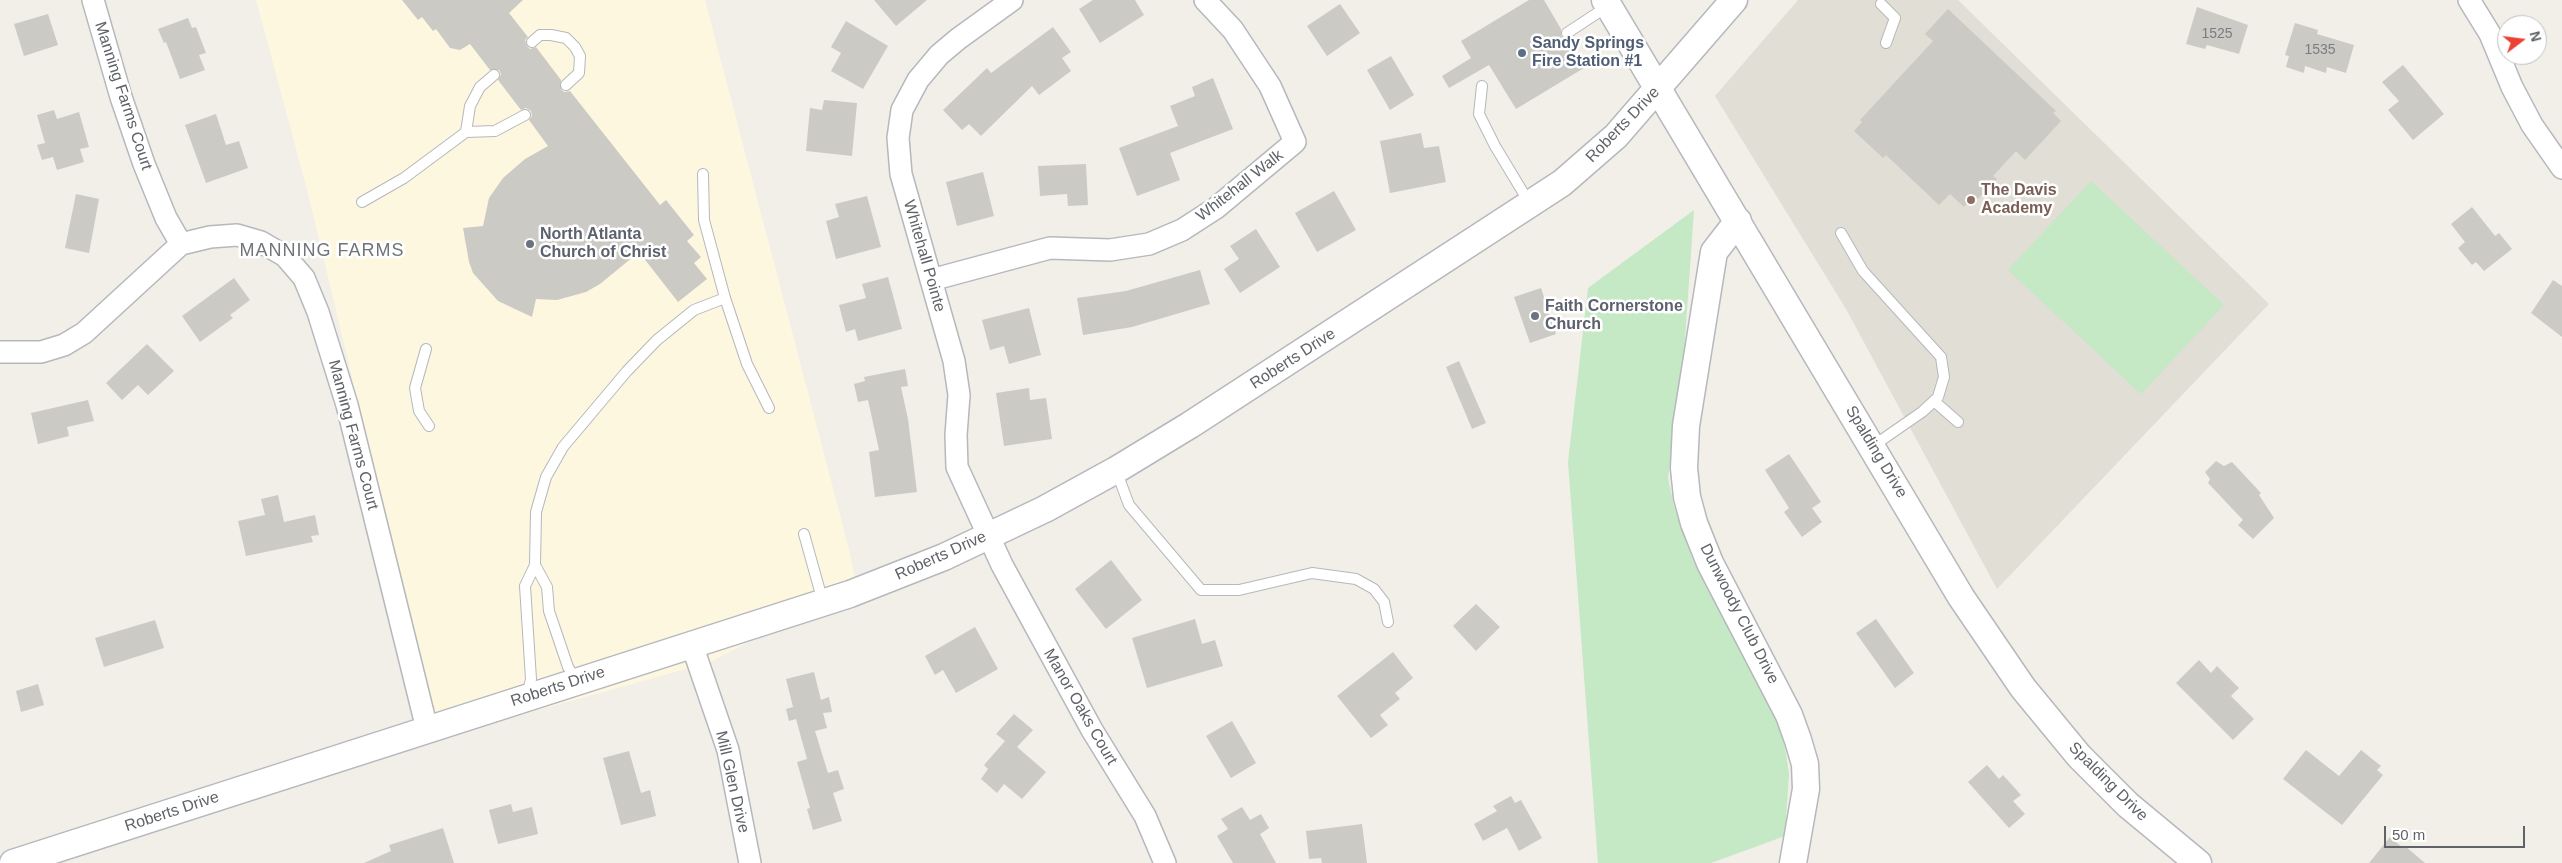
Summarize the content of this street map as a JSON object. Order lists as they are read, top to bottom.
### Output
{
  "streets": {
    "street": [
      "Manning Farms Court",
      "Roberts Drive",
      "Whitehall Walk",
      "Whitehall Pointe",
      "Spalding Drive",
      "Dunwoody Club Drive",
      "Manor Oaks Court",
      "Mill Glen Drive"
    ]
  },
  "crossings": [
    ["Manning Farms Court", "Roberts Drive"],
    ["Roberts Drive", "Whitehall Pointe"],
    ["Roberts Drive", "Spalding Drive"],
    ["Roberts Drive", "Manor Oaks Court"],
    ["Roberts Drive", "Mill Glen Drive"],
    ["Whitehall Walk", "Whitehall Pointe"],
    ["Whitehall Pointe", "Manor Oaks Court"],
    ["Spalding Drive", "Dunwoody Club Drive"]
  ],
  "districts": ["MANNING FARMS"],
  "places": [
    "Sandy Springs Fire Station #1",
    "The Davis Academy",
    "North Atlanta Church of Christ",
    "Faith Cornerstone Church"
  ],
  "house_numbers": ["1525", "1535"],
  "scale_bar": "50 m",
  "north": "right"
}
